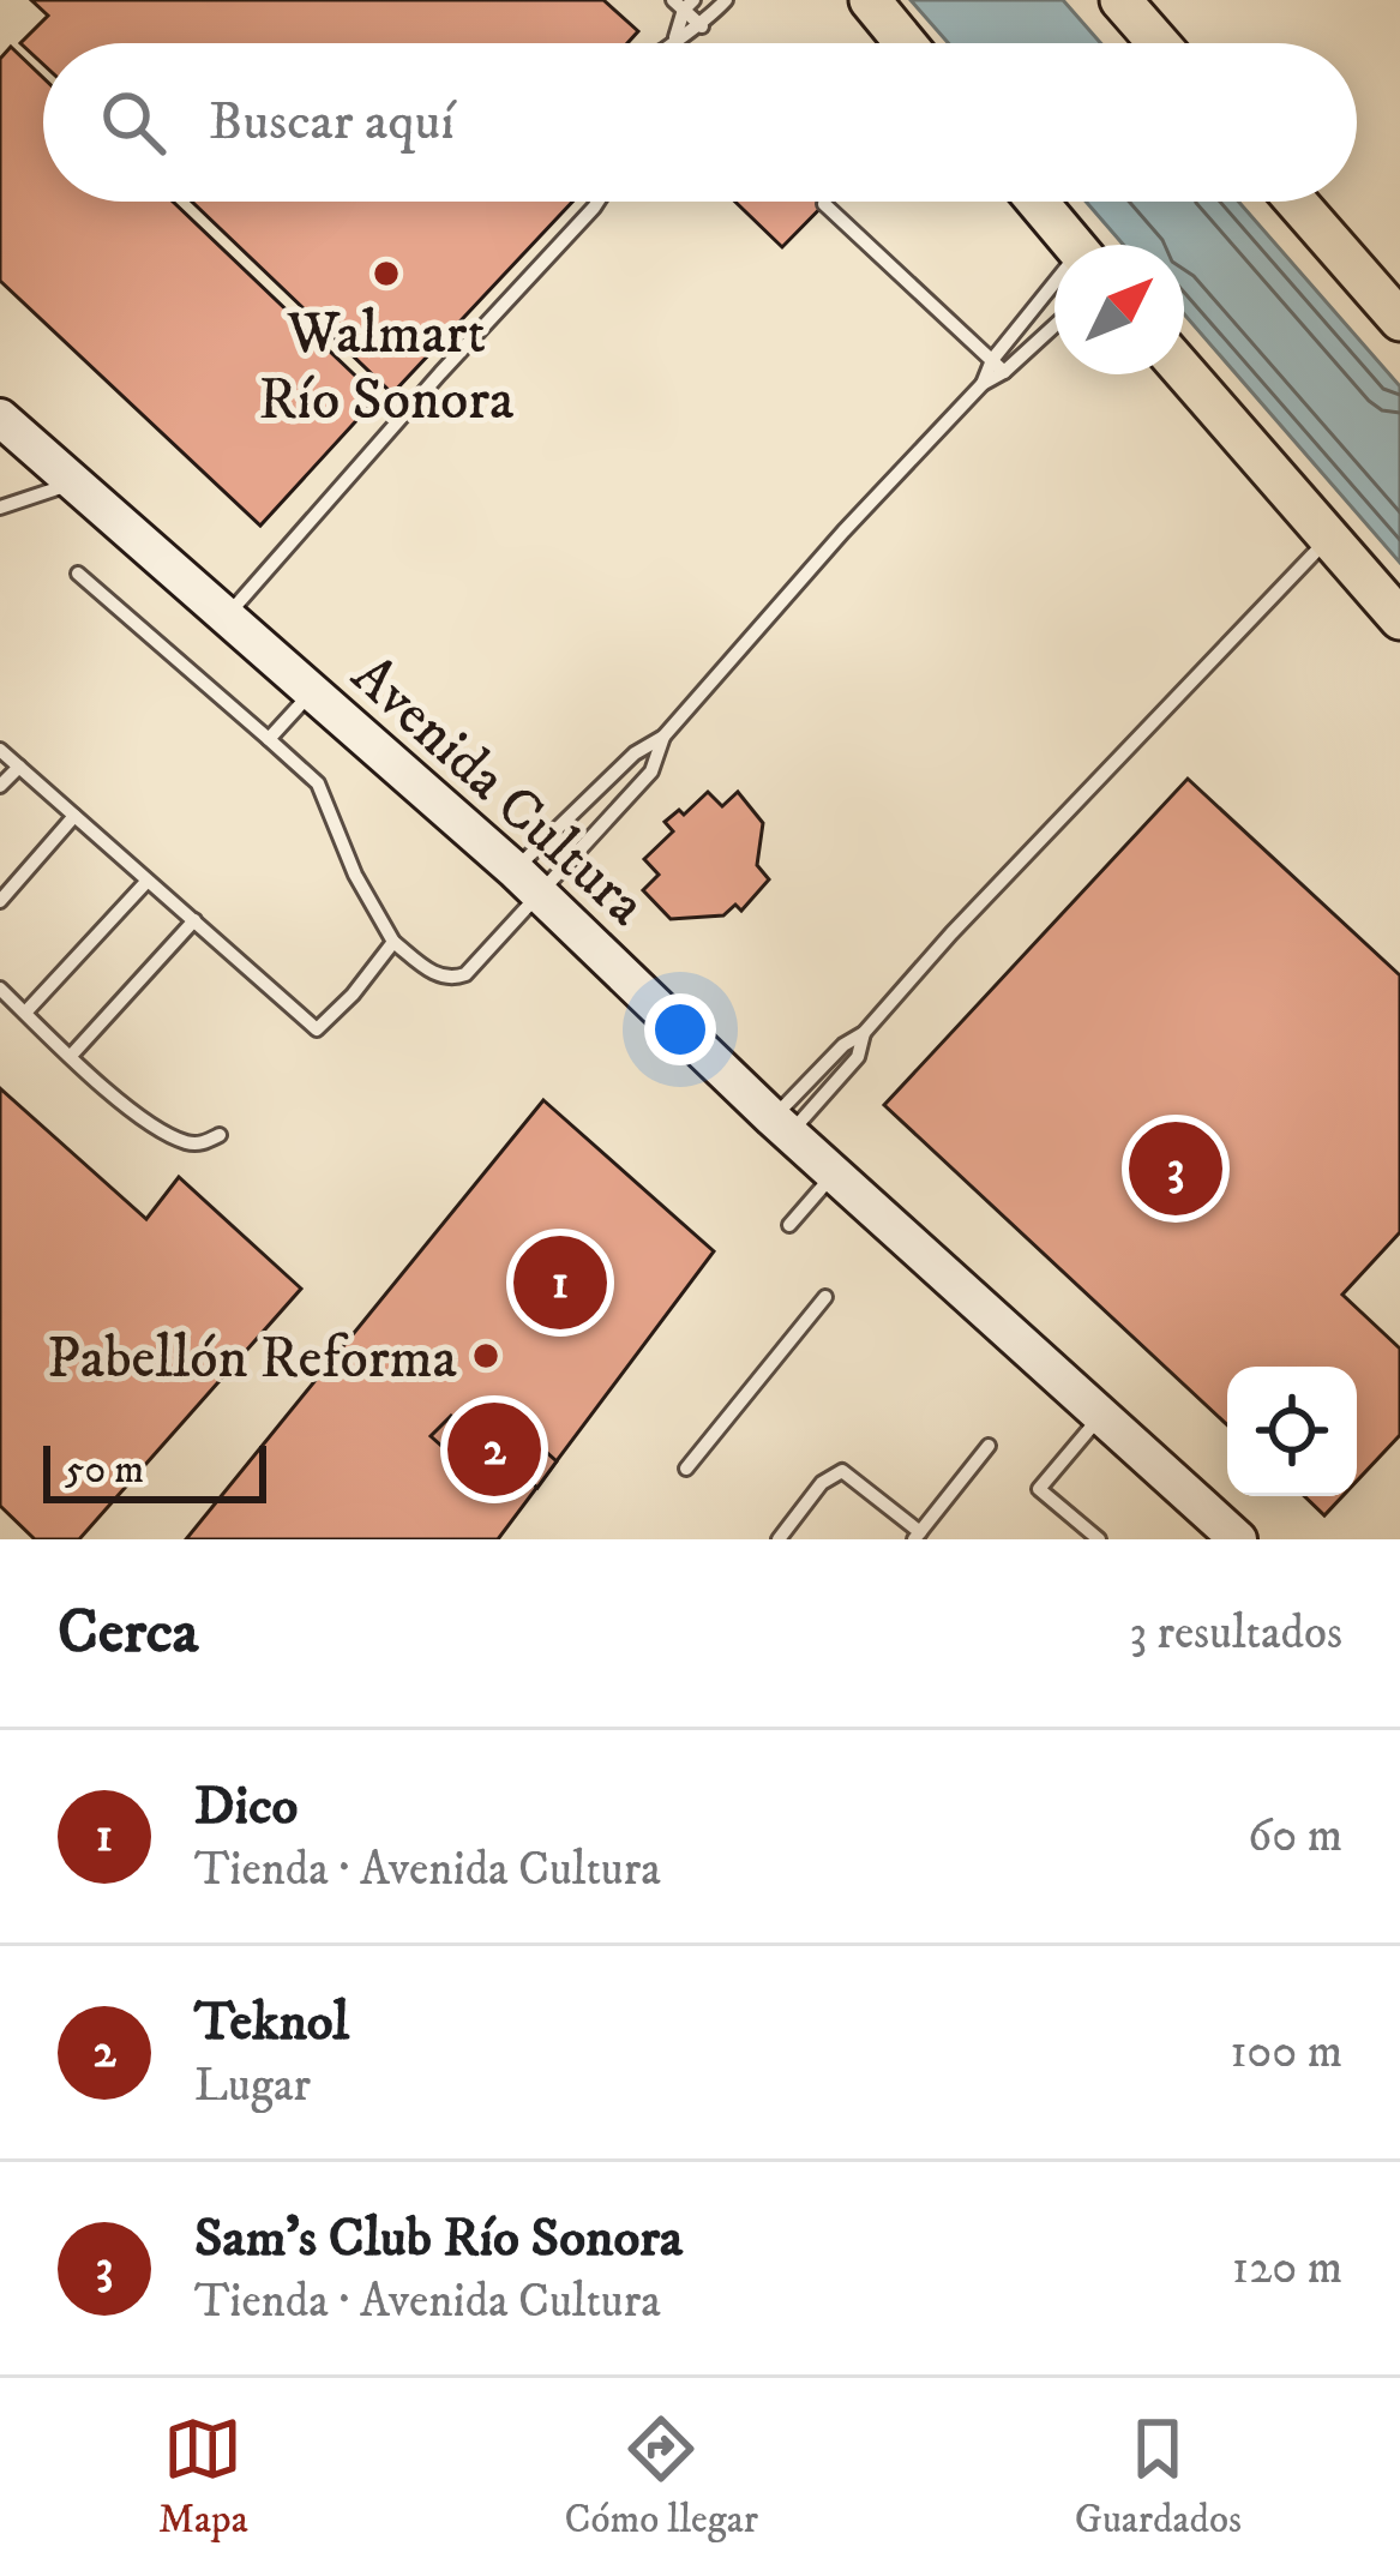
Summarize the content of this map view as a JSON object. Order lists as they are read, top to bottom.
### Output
{
  "streets": {
    "street": ["Avenida Cultura"]
  },
  "places": ["Walmart Río Sonora", "Pabellón Reforma"],
  "scale_bar": "50 m",
  "north": "top right",
  "page": {
    "search": "Buscar aquí",
    "pins": ["3", "1", "2"],
    "scale": "50 m",
    "heading": ["Cerca", "3 resultados"],
    "list": [
      {
        "mark": "1",
        "name": "Dico",
        "note": "Tienda · Avenida Cultura",
        "value": "60 m"
      },
      {
        "mark": "2",
        "name": "Teknol",
        "note": "Lugar",
        "value": "100 m"
      },
      {
        "mark": "3",
        "name": "Sam's Club Río Sonora",
        "note": "Tienda · Avenida Cultura",
        "value": "120 m"
      }
    ],
    "nav": ["Mapa", "Cómo llegar", "Guardados"]
  }
}
